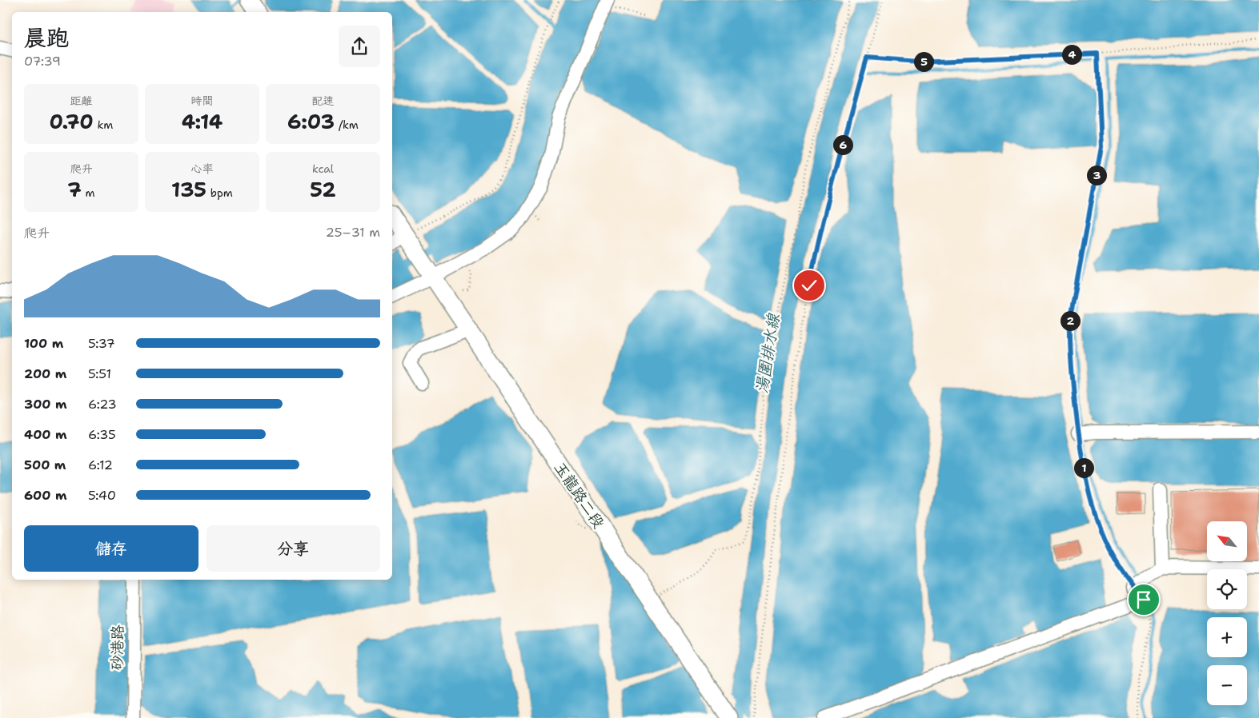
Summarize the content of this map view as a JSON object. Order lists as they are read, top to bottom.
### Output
{
  "streets": {
    "main road": ["玉龍路二段"],
    "street": ["砂港路"]
  },
  "water": ["湯圍排水線"],
  "north": "top left",
  "page": {
    "heading": ["晨跑", "07:39"],
    "pins": [
      "4",
      "5",
      "6",
      "3",
      "2",
      "1"
    ],
    "stats": [
      ["距離", "0.70 km"],
      ["時間", "4:14"],
      ["配速", "6:03 /km"],
      ["爬升", "7 m"],
      ["心率", "135 bpm"],
      ["kcal", "52"]
    ],
    "chart": ["爬升", "25–31 m"],
    "list": [
      {
        "name": "100 m",
        "note": "5:37"
      },
      {
        "name": "200 m",
        "note": "5:51"
      },
      {
        "name": "300 m",
        "note": "6:23"
      },
      {
        "name": "400 m",
        "note": "6:35"
      },
      {
        "name": "500 m",
        "note": "6:12"
      },
      {
        "name": "600 m",
        "note": "5:40"
      }
    ],
    "buttons": ["儲存", "分享"],
    "map_buttons": ["+", "−"]
  }
}
